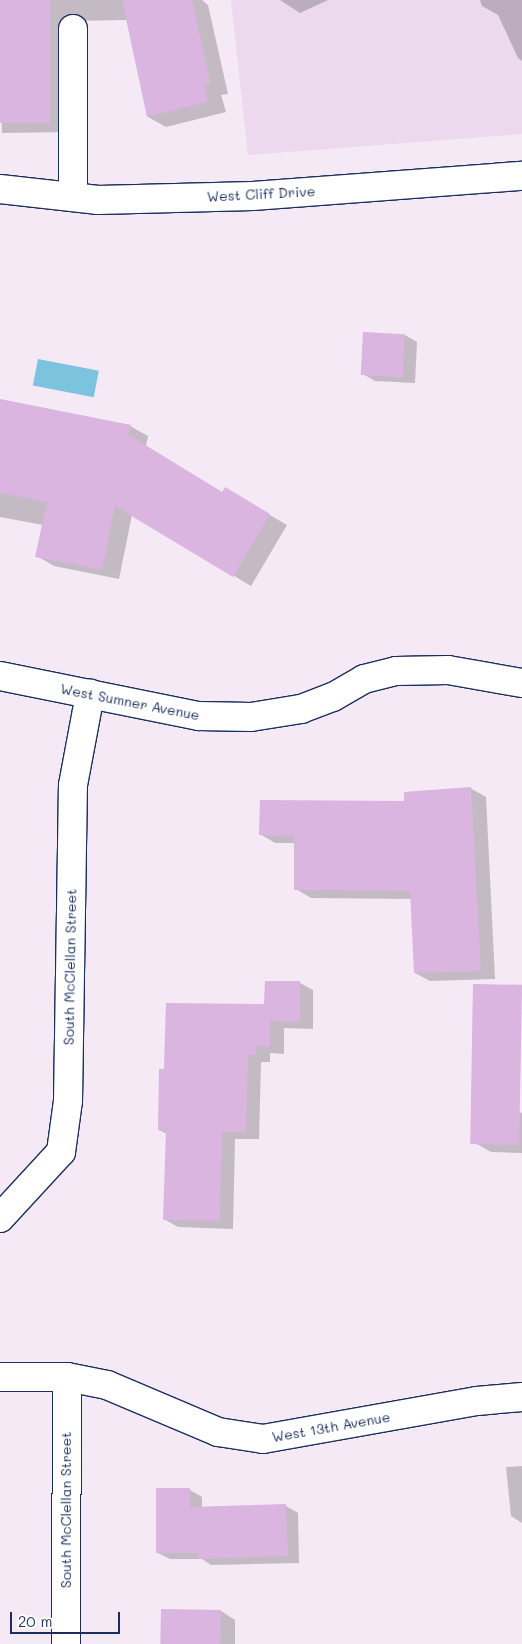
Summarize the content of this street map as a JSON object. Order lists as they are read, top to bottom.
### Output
{
  "streets": {
    "street": [
      "West Cliff Drive",
      "West Sumner Avenue",
      "South McClellan Street",
      "West 13th Avenue"
    ]
  },
  "crossings": [
    ["West Sumner Avenue", "South McClellan Street"],
    ["South McClellan Street", "West 13th Avenue"]
  ],
  "scale_bar": "20 m"
}
